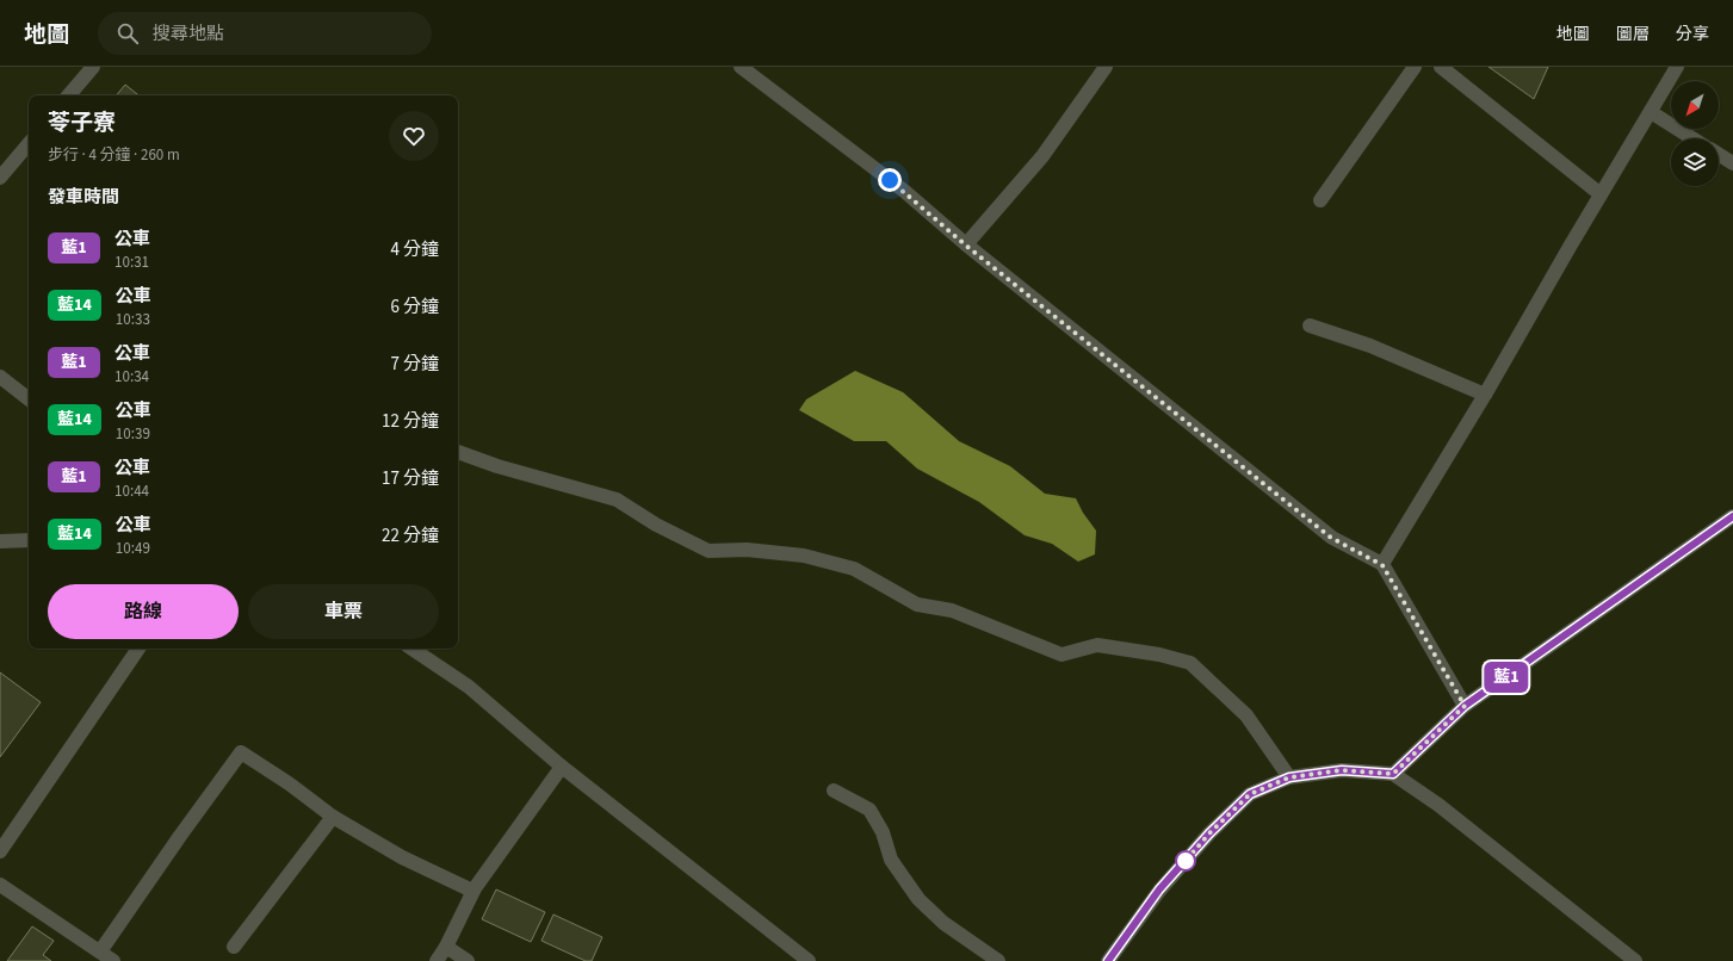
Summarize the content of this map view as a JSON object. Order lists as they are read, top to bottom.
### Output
{
  "lines": ["bus line 藍1"],
  "north": "bottom left",
  "page": {
    "header": "地圖",
    "search": "搜尋地點",
    "nav": ["地圖", "圖層", "分享"],
    "on_map": "藍1",
    "heading": [
      ["苓子寮", "步行 · 4 分鐘 · 260 m"],
      "發車時間"
    ],
    "list": [
      {
        "mark": "藍1",
        "name": "公車",
        "note": "10:31",
        "value": "4 分鐘"
      },
      {
        "mark": "藍14",
        "name": "公車",
        "note": "10:33",
        "value": "6 分鐘"
      },
      {
        "mark": "藍1",
        "name": "公車",
        "note": "10:34",
        "value": "7 分鐘"
      },
      {
        "mark": "藍14",
        "name": "公車",
        "note": "10:39",
        "value": "12 分鐘"
      },
      {
        "mark": "藍1",
        "name": "公車",
        "note": "10:44",
        "value": "17 分鐘"
      },
      {
        "mark": "藍14",
        "name": "公車",
        "note": "10:49",
        "value": "22 分鐘"
      }
    ],
    "buttons": ["路線", "車票"]
  }
}
